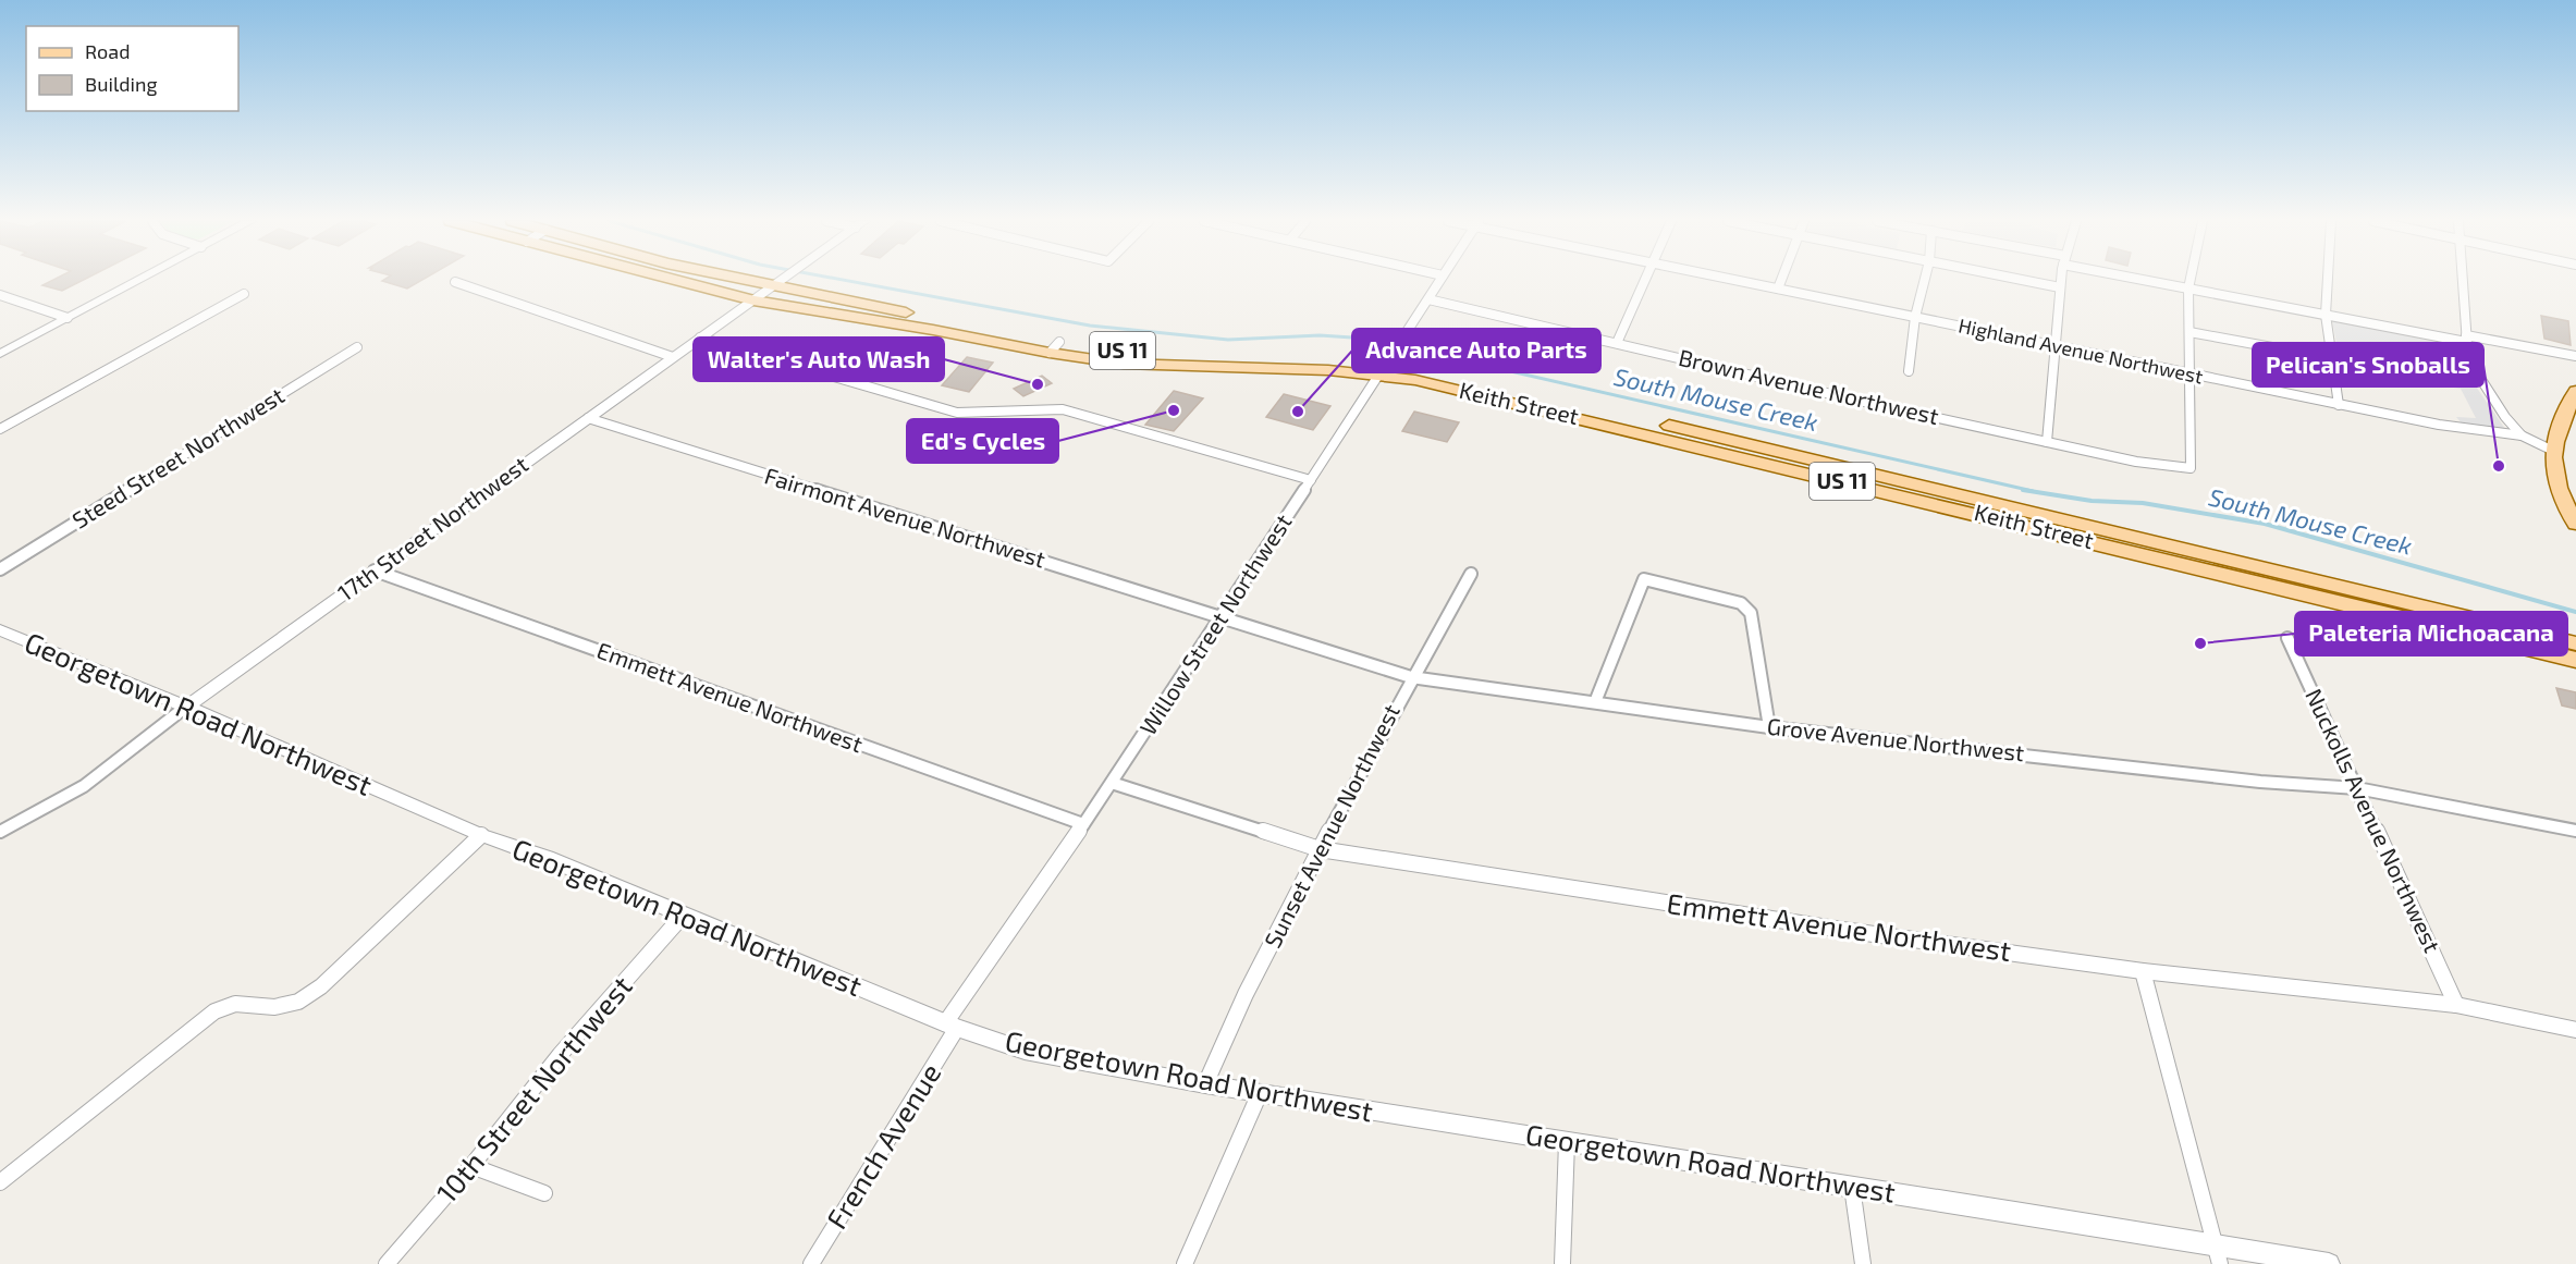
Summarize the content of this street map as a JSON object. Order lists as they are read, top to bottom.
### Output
{
  "streets": {
    "main road": ["US 11", "Keith Street"],
    "street": [
      "Highland Avenue Northwest",
      "Brown Avenue Northwest",
      "Steed Street Northwest",
      "Fairmont Avenue Northwest",
      "17th Street Northwest",
      "Willow Street Northwest",
      "Emmett Avenue Northwest",
      "Georgetown Road Northwest",
      "Grove Avenue Northwest",
      "Nuckolls Avenue Northwest",
      "Sunset Avenue Northwest",
      "10th Street Northwest",
      "French Avenue"
    ]
  },
  "crossings": [
    ["Highland Avenue Northwest", "Brown Avenue Northwest"],
    ["Brown Avenue Northwest", "Willow Street Northwest"],
    ["Keith Street", "17th Street Northwest"],
    ["Keith Street", "Willow Street Northwest"],
    ["Fairmont Avenue Northwest", "17th Street Northwest"],
    ["Fairmont Avenue Northwest", "Willow Street Northwest"],
    ["Fairmont Avenue Northwest", "Grove Avenue Northwest"],
    ["17th Street Northwest", "Emmett Avenue Northwest"],
    ["17th Street Northwest", "Georgetown Road Northwest"],
    ["Willow Street Northwest", "Emmett Avenue Northwest"],
    ["Willow Street Northwest", "Georgetown Road Northwest"],
    ["Willow Street Northwest", "Grove Avenue Northwest"],
    ["Willow Street Northwest", "French Avenue"],
    ["Emmett Avenue Northwest", "Nuckolls Avenue Northwest"],
    ["Emmett Avenue Northwest", "Sunset Avenue Northwest"],
    ["Georgetown Road Northwest", "Sunset Avenue Northwest"],
    ["Georgetown Road Northwest", "10th Street Northwest"],
    ["Georgetown Road Northwest", "French Avenue"],
    ["Grove Avenue Northwest", "Nuckolls Avenue Northwest"],
    ["Grove Avenue Northwest", "Sunset Avenue Northwest"]
  ],
  "water": ["South Mouse Creek"],
  "places": [
    "Walter's Auto Wash",
    "Ed's Cycles",
    "Advance Auto Parts",
    "Pelican's Snoballs",
    "Paleteria Michoacana"
  ],
  "legend": ["Road", "Building"]
}
